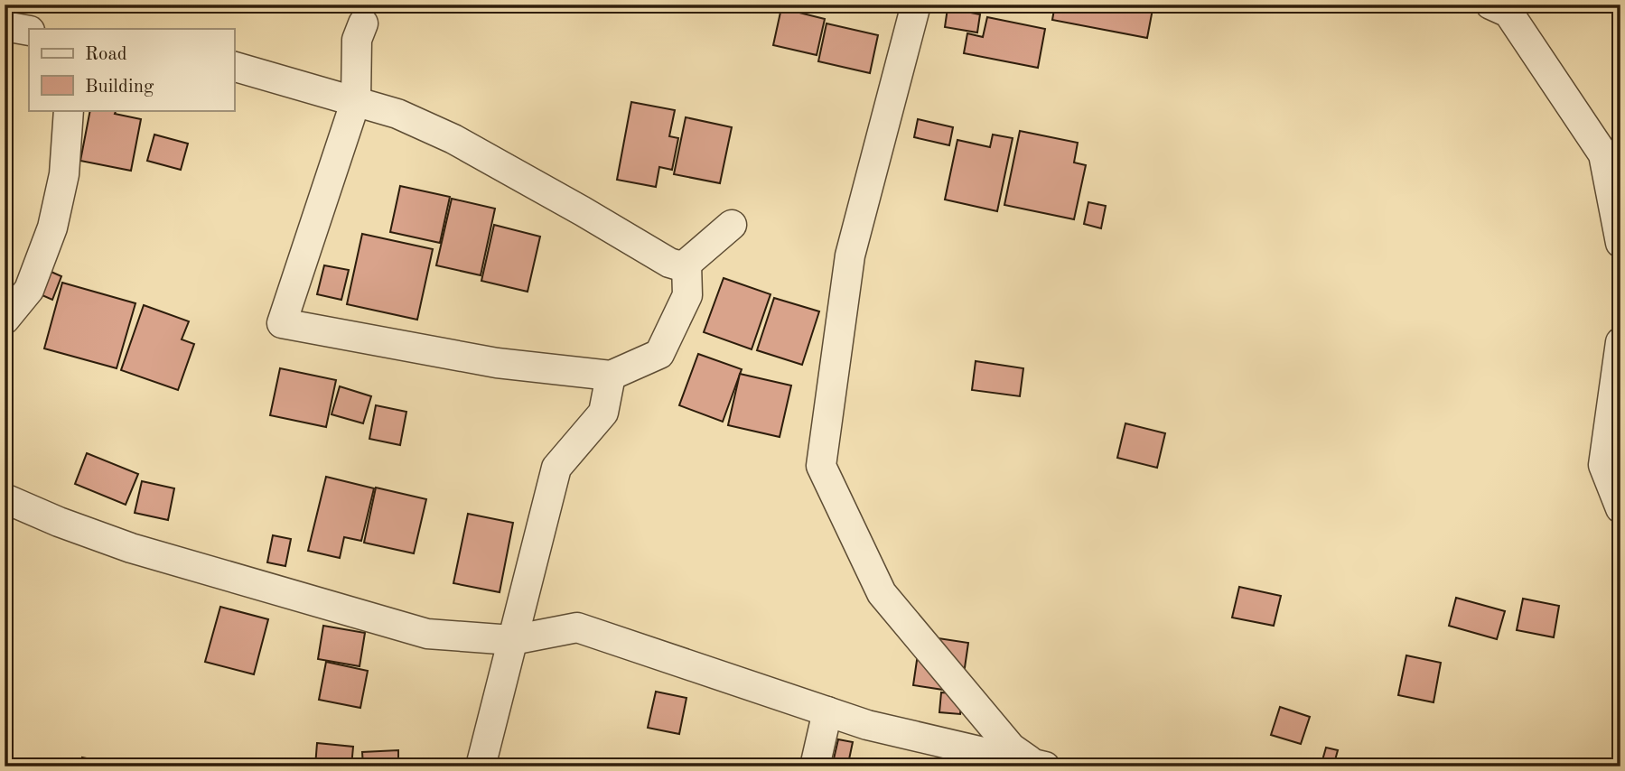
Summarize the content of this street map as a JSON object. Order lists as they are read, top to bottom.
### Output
{
  "legend": ["Road", "Building"]
}
